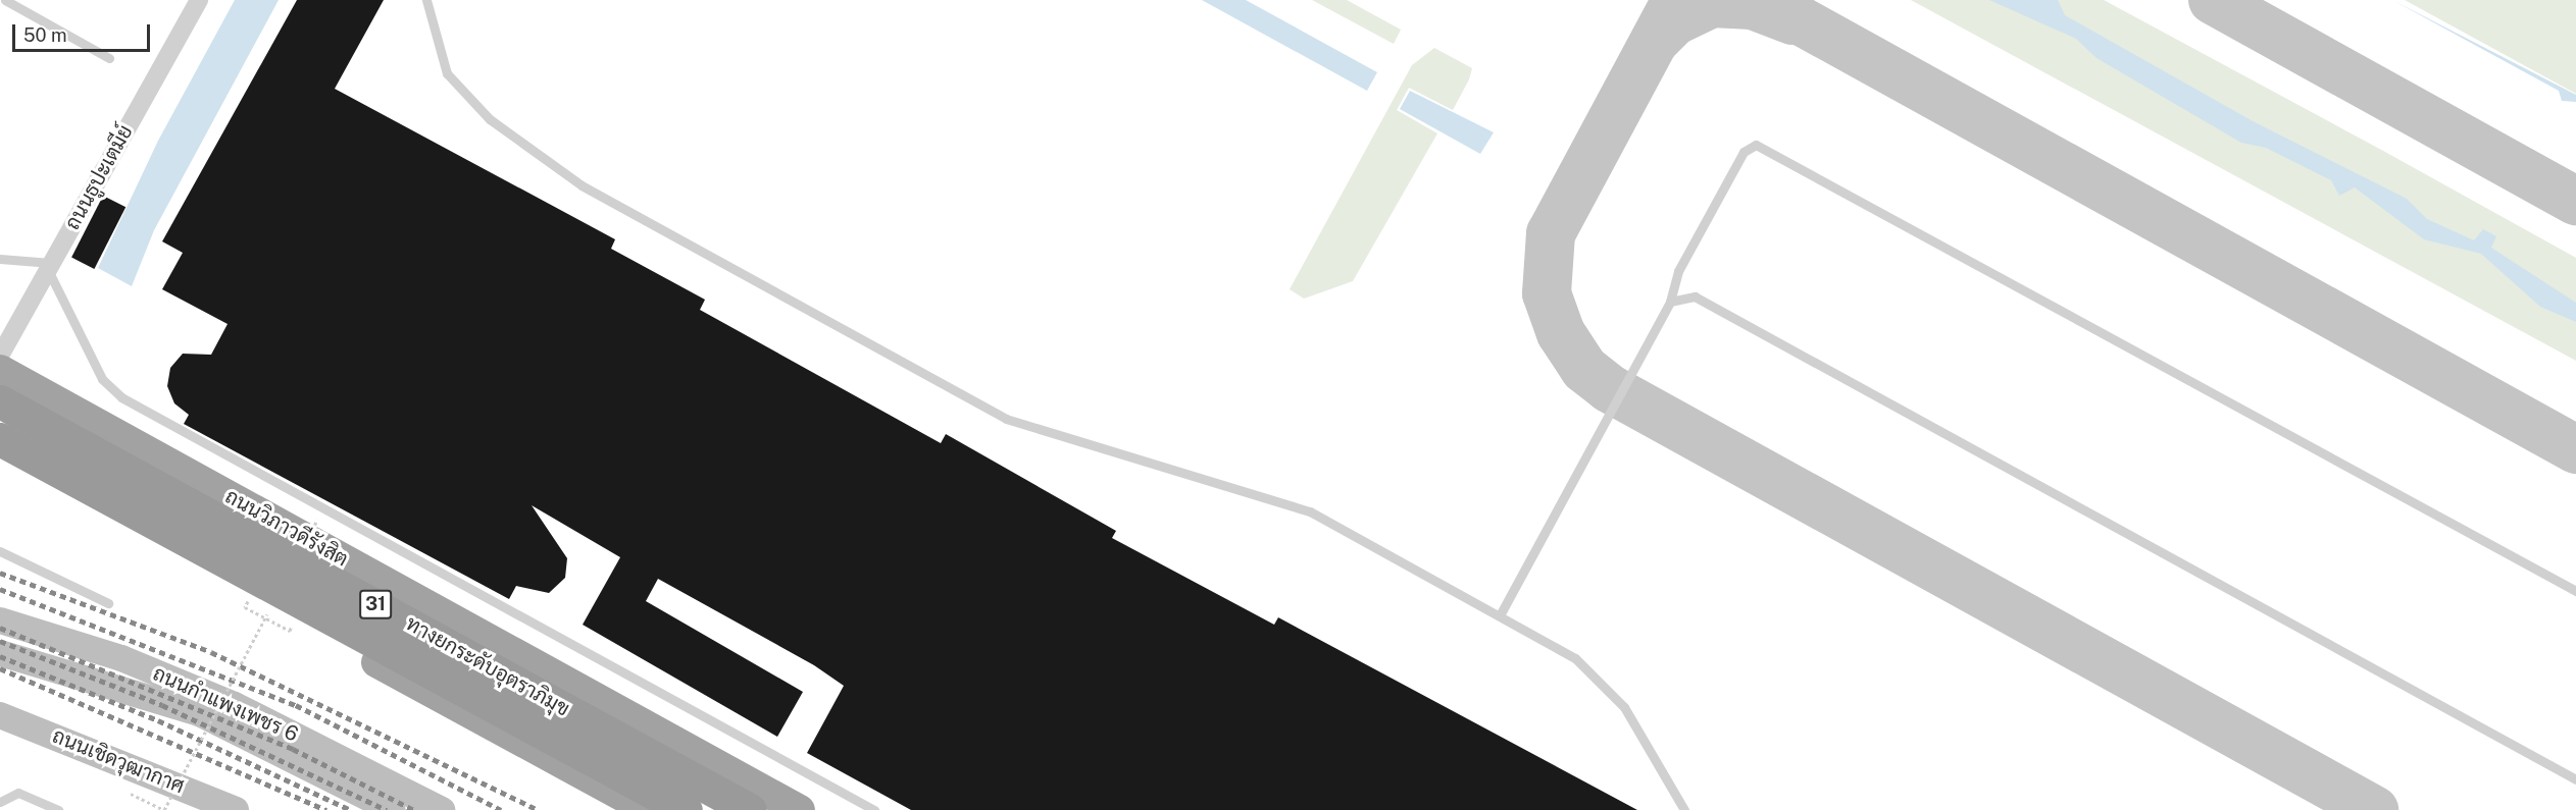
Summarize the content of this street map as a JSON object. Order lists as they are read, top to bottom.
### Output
{
  "streets": {
    "highway": ["ถนนวิภาวดีรังสิต", "31", "ทางยกระดับอุตราภิมุข"],
    "main road": ["ถนนกำแพงเพชร 6", "ถนนเชิดวุฒากาศ"],
    "street": ["ถนนธูปะเตมีย์"]
  },
  "scale_bar": "50 m"
}
